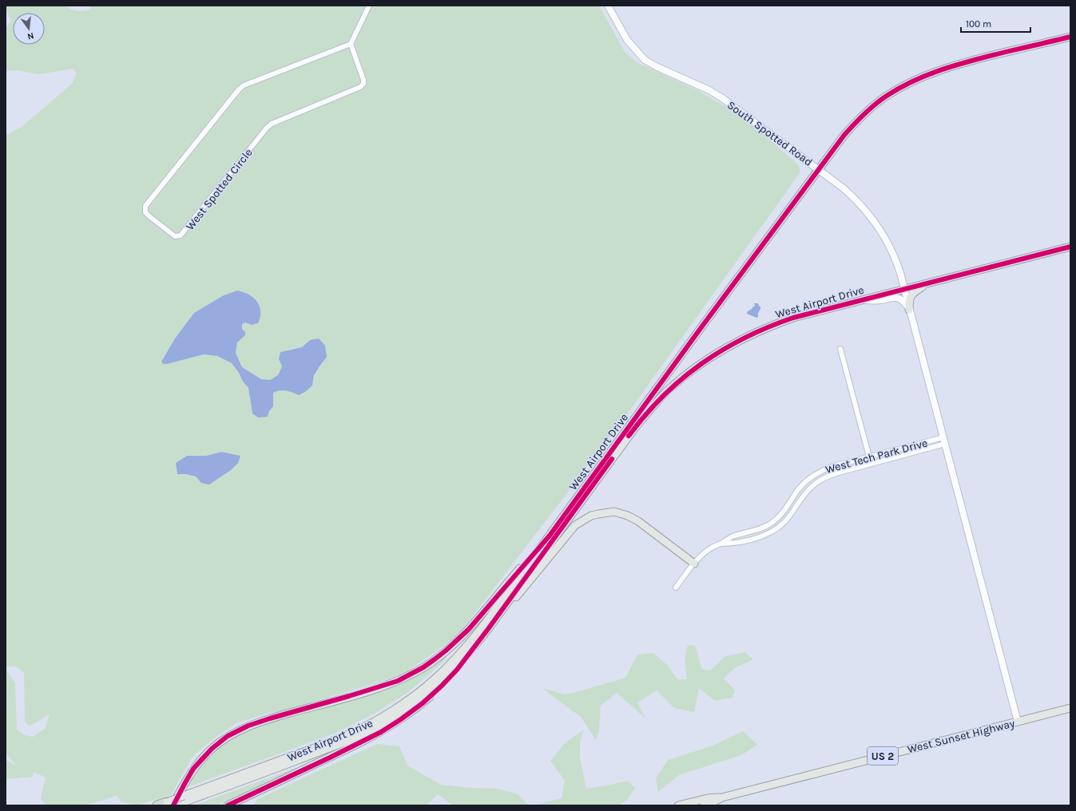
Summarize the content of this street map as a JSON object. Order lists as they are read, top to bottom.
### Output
{
  "streets": {
    "main road": [
      "South Spotted Road",
      "West Airport Drive",
      "West Sunset Highway",
      "US 2"
    ],
    "street": ["West Spotted Circle", "West Tech Park Drive"]
  },
  "crossings": [
    ["South Spotted Road", "West Airport Drive"],
    ["South Spotted Road", "West Tech Park Drive"],
    ["South Spotted Road", "West Sunset Highway"]
  ],
  "scale_bar": "100 m",
  "north": "bottom"
}
